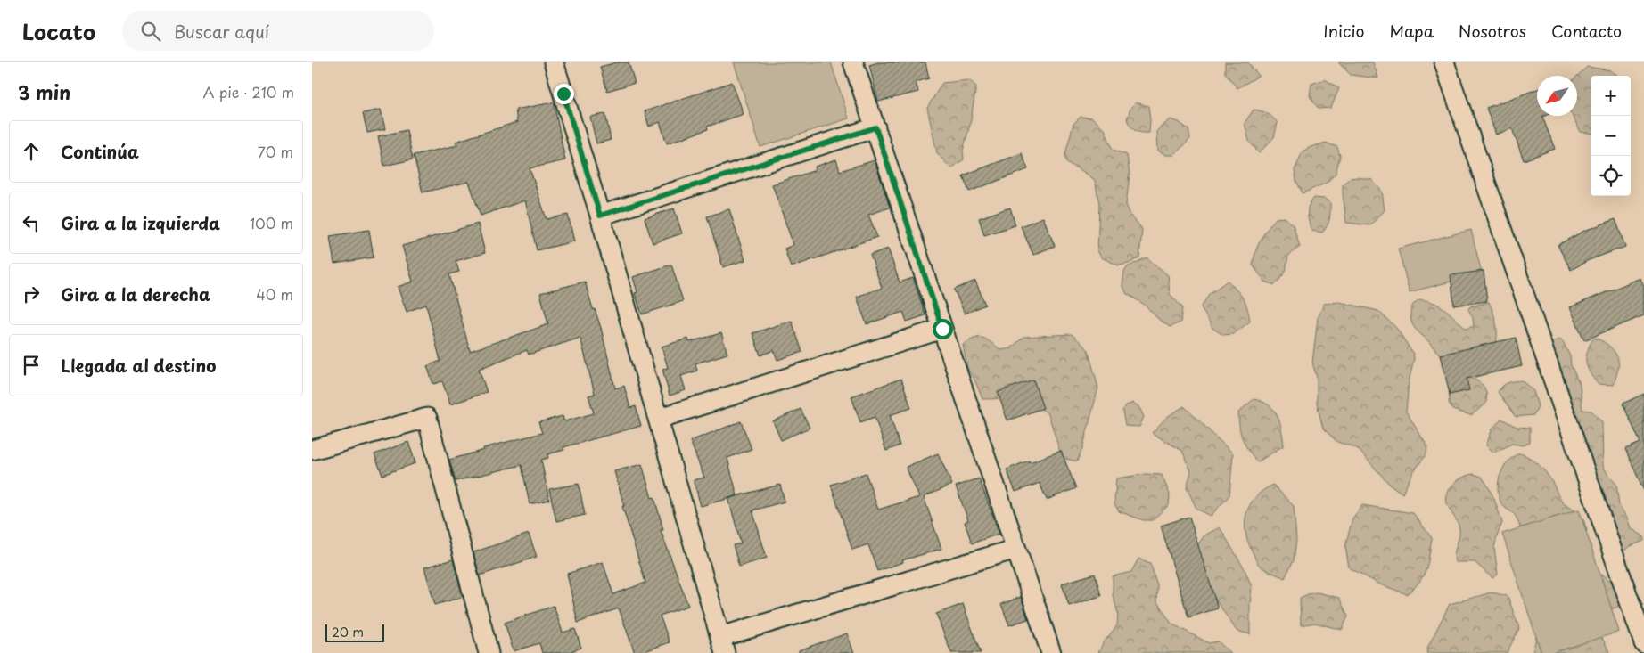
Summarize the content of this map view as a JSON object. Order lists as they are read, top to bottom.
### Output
{
  "scale_bar": "20 m",
  "north": "bottom left",
  "page": {
    "header": "Locato",
    "search": "Buscar aquí",
    "nav": [
      "Inicio",
      "Mapa",
      "Nosotros",
      "Contacto"
    ],
    "heading": ["3 min", "A pie · 210 m"],
    "map_buttons": ["+", "−"],
    "list": [
      ["Continúa", "70 m"],
      ["Gira a la izquierda", "100 m"],
      ["Gira a la derecha", "40 m"],
      "Llegada al destino"
    ],
    "scale": "20 m"
  }
}
